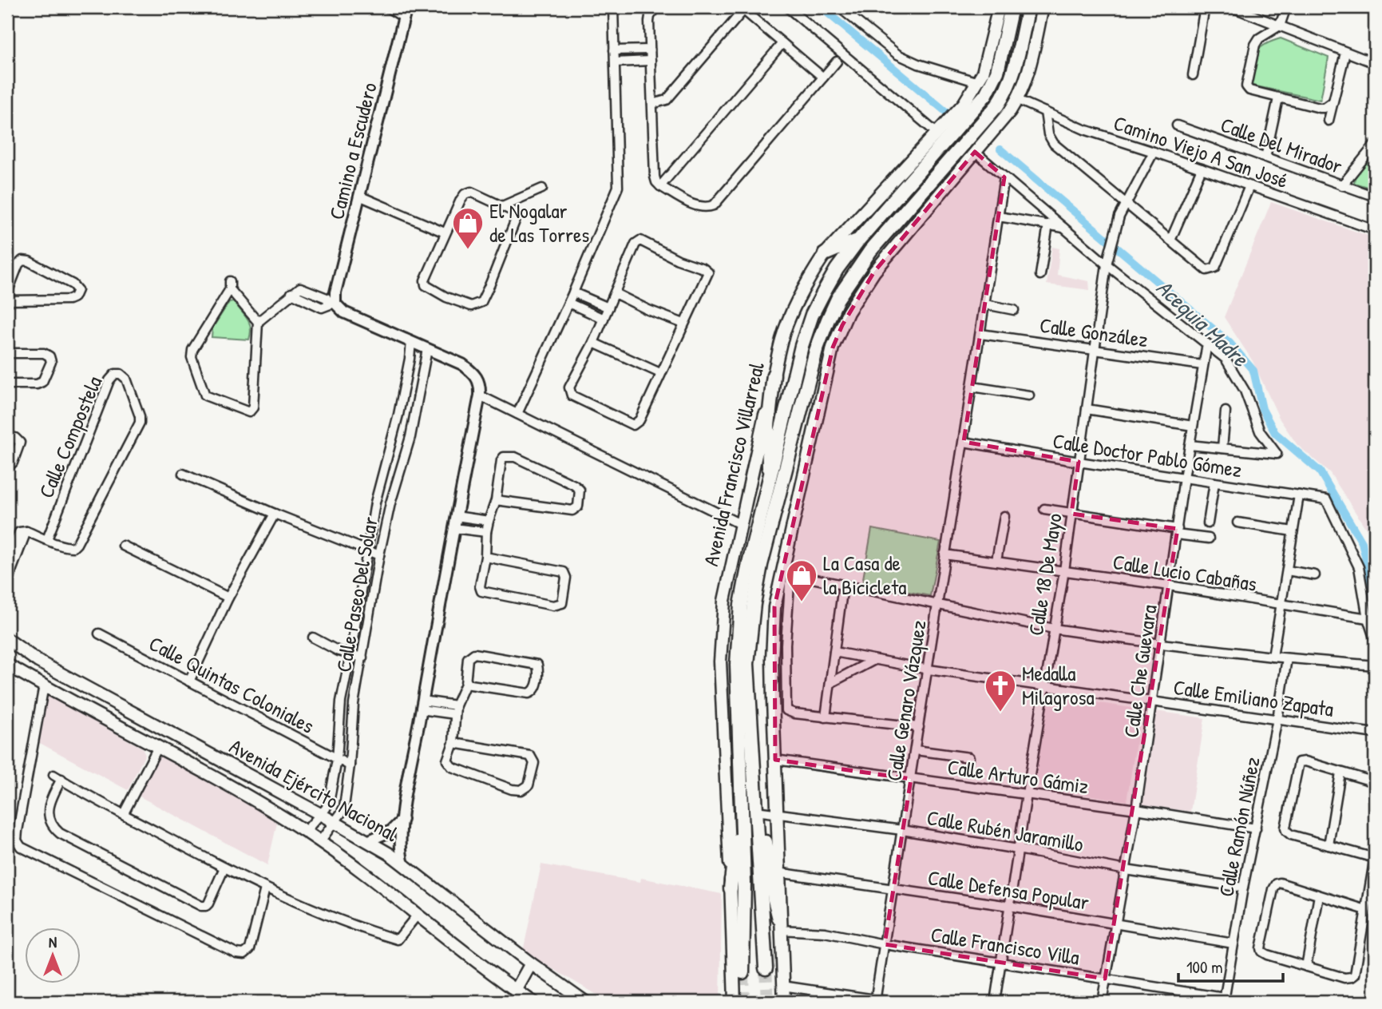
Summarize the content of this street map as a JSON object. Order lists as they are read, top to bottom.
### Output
{
  "streets": {
    "highway": ["Avenida Francisco Villarreal"],
    "main road": ["Avenida Ejército Nacional"],
    "street": [
      "Calle Del Mirador",
      "Camino a Escudero",
      "Camino Viejo A San José",
      "Calle González",
      "Calle Compostela",
      "Calle Doctor Pablo Gómez",
      "Calle Lucio Cabañas",
      "Calle 18 De Mayo",
      "Calle Paseo Del Solar",
      "Calle Che Guevara",
      "Calle Quintas Coloniales",
      "Calle Emiliano Zapata",
      "Calle Genaro Vázquez",
      "Calle Arturo Gámiz",
      "Calle Ramón Núñez",
      "Calle Rubén Jaramillo",
      "Calle Defensa Popular",
      "Calle Francisco Villa"
    ]
  },
  "crossings": [
    ["Camino Viejo A San José", "Calle 18 De Mayo"],
    ["Calle González", "Calle 18 De Mayo"],
    ["Calle González", "Calle Che Guevara"],
    ["Calle González", "Calle Genaro Vázquez"],
    ["Calle Doctor Pablo Gómez", "Calle Lucio Cabañas"],
    ["Calle Doctor Pablo Gómez", "Calle 18 De Mayo"],
    ["Calle Doctor Pablo Gómez", "Calle Che Guevara"],
    ["Calle Doctor Pablo Gómez", "Calle Genaro Vázquez"],
    ["Calle Lucio Cabañas", "Calle 18 De Mayo"],
    ["Calle Lucio Cabañas", "Calle Che Guevara"],
    ["Calle Lucio Cabañas", "Calle Genaro Vázquez"],
    ["Calle 18 De Mayo", "Calle Emiliano Zapata"],
    ["Calle 18 De Mayo", "Calle Arturo Gámiz"],
    ["Calle 18 De Mayo", "Calle Rubén Jaramillo"],
    ["Calle 18 De Mayo", "Calle Defensa Popular"],
    ["Calle 18 De Mayo", "Calle Francisco Villa"],
    ["Calle Paseo Del Solar", "Calle Quintas Coloniales"],
    ["Calle Paseo Del Solar", "Avenida Ejército Nacional"],
    ["Calle Che Guevara", "Calle Emiliano Zapata"],
    ["Calle Che Guevara", "Calle Arturo Gámiz"],
    ["Calle Che Guevara", "Calle Rubén Jaramillo"],
    ["Calle Che Guevara", "Calle Defensa Popular"],
    ["Calle Che Guevara", "Calle Francisco Villa"],
    ["Calle Emiliano Zapata", "Calle Genaro Vázquez"],
    ["Calle Emiliano Zapata", "Calle Ramón Núñez"],
    ["Calle Genaro Vázquez", "Calle Arturo Gámiz"],
    ["Calle Genaro Vázquez", "Calle Rubén Jaramillo"],
    ["Calle Genaro Vázquez", "Calle Defensa Popular"],
    ["Calle Genaro Vázquez", "Calle Francisco Villa"],
    ["Calle Arturo Gámiz", "Calle Ramón Núñez"],
    ["Calle Ramón Núñez", "Calle Rubén Jaramillo"],
    ["Calle Ramón Núñez", "Calle Defensa Popular"],
    ["Calle Ramón Núñez", "Calle Francisco Villa"]
  ],
  "water": ["Acequia Madre"],
  "places": {
    "shop": ["El Nogalar de Las Torres", "La Casa de la Bicicleta"],
    "church": ["Medalla Milagrosa"]
  },
  "scale_bar": "100 m",
  "north": "top"
}
